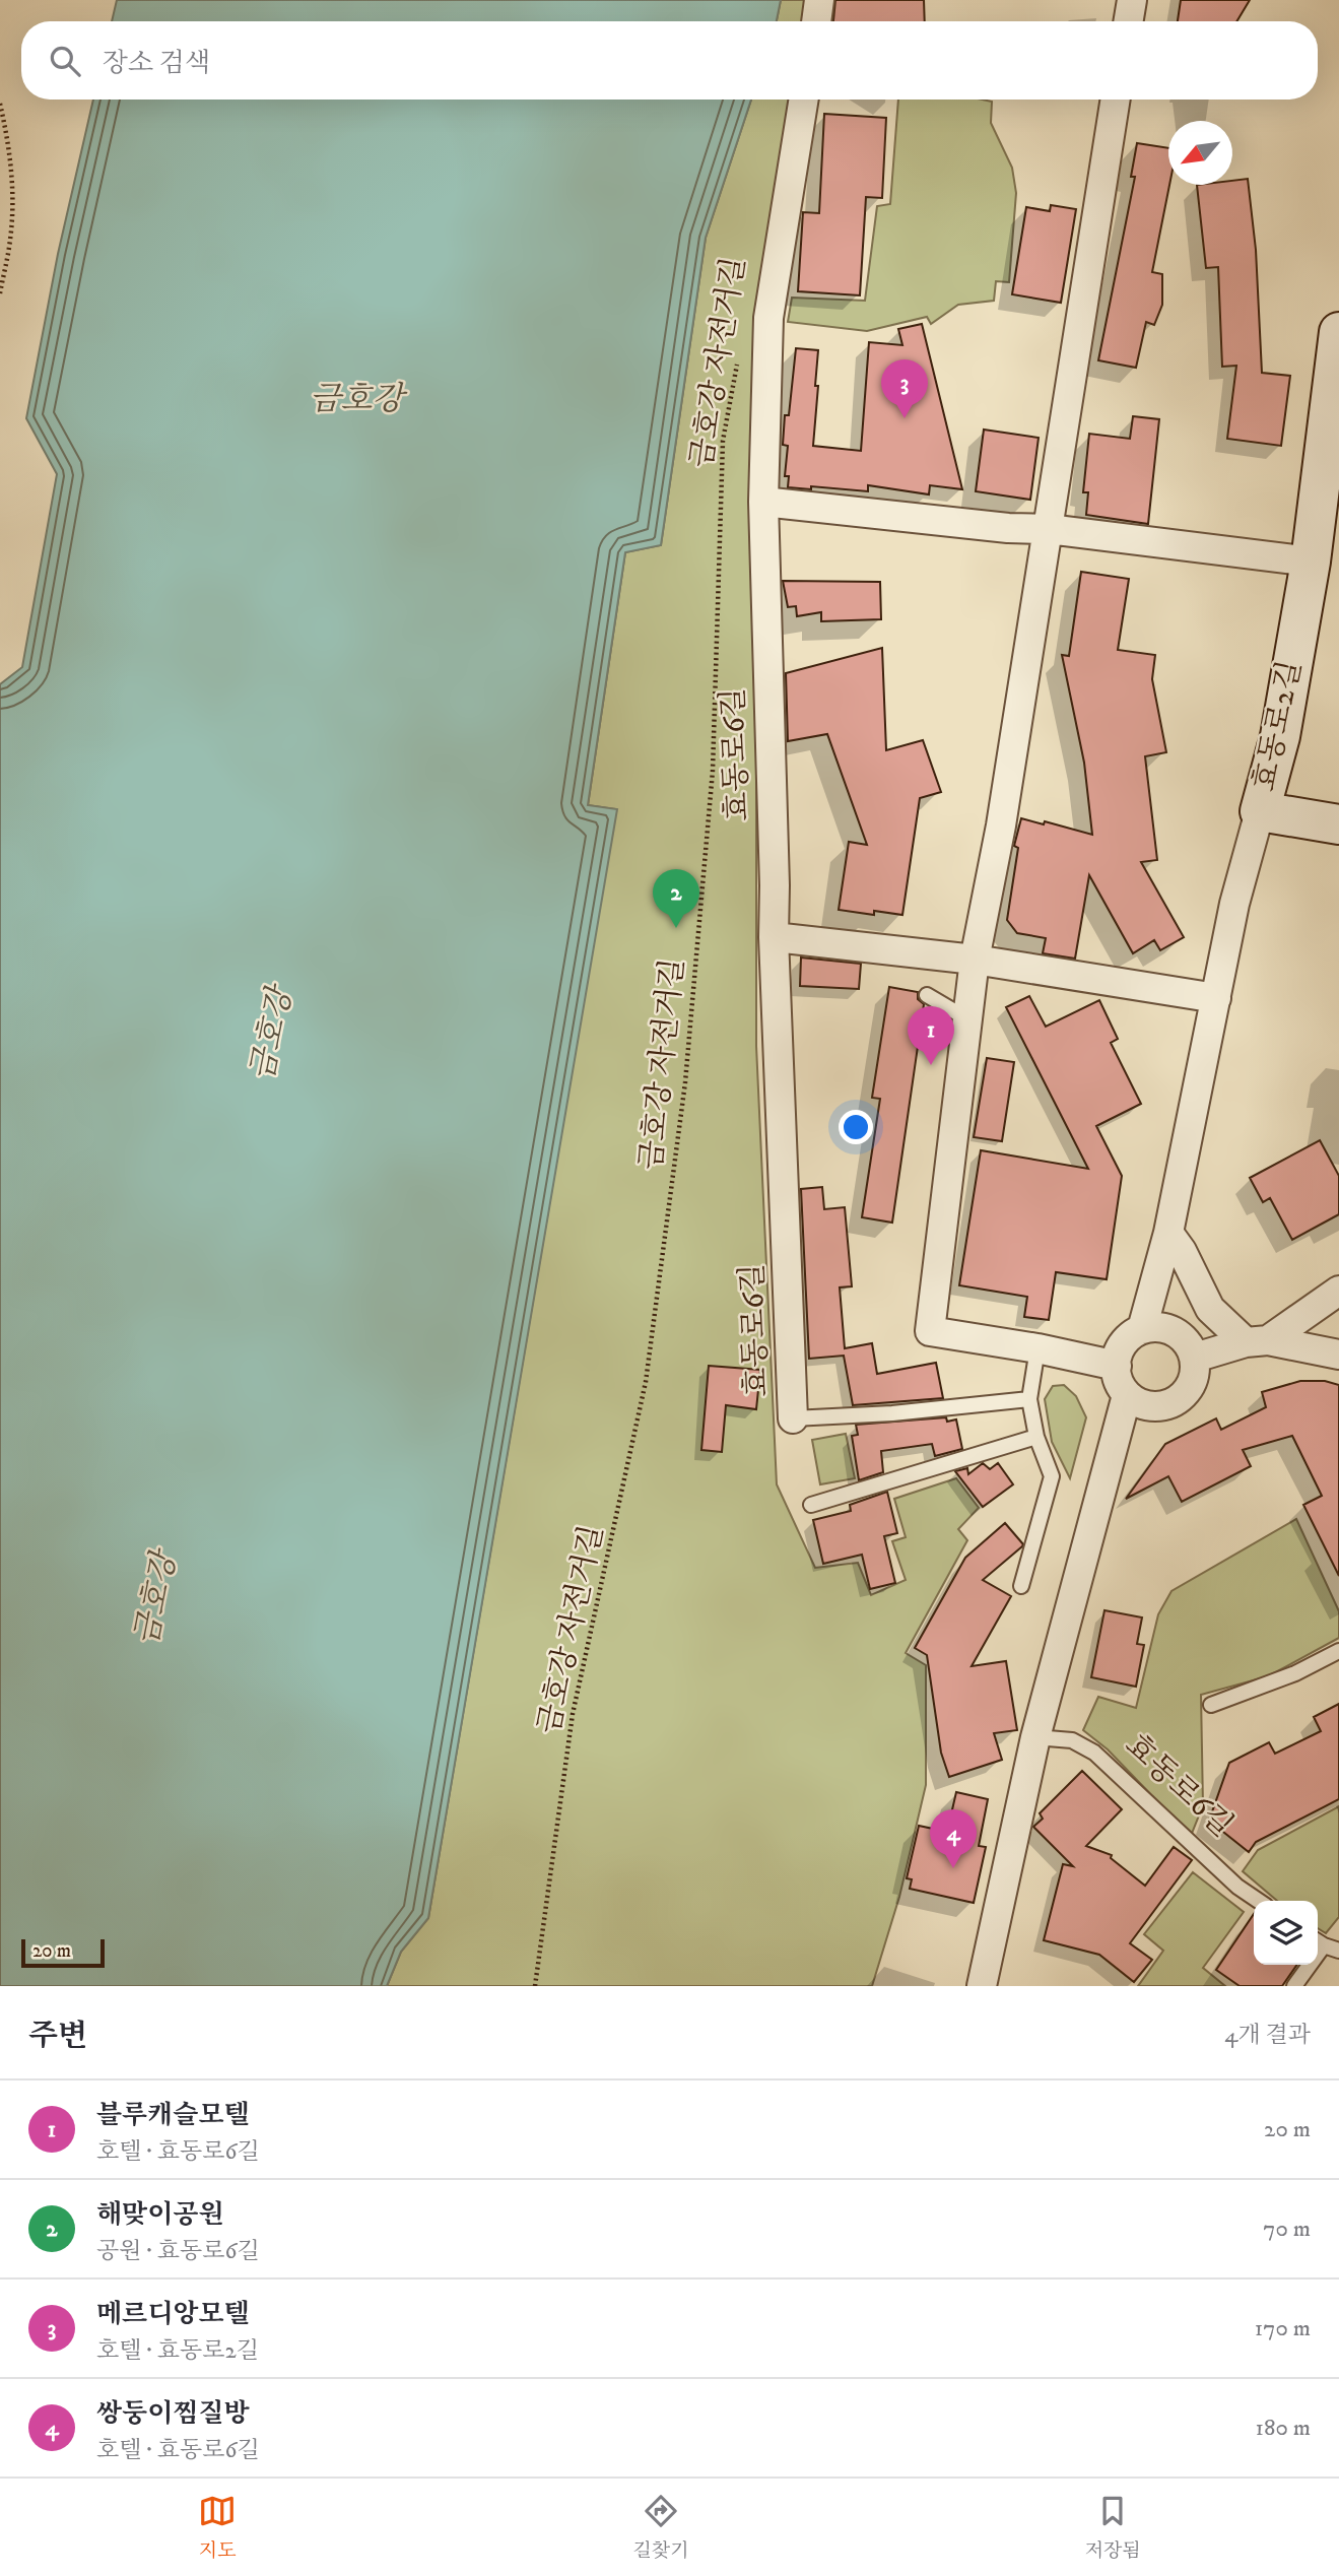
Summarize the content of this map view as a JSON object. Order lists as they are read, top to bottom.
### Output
{
  "streets": {
    "street": ["효동로2길", "효동로6길"],
    "path": ["금호강 자전거길"]
  },
  "water": ["금호강"],
  "scale_bar": "20 m",
  "north": "bottom left",
  "page": {
    "search": "장소 검색",
    "pins": [
      "3",
      "2",
      "1",
      "4"
    ],
    "scale": "20 m",
    "heading": ["주변", "4개 결과"],
    "list": [
      {
        "mark": "1",
        "name": "블루캐슬모텔",
        "note": "호텔 · 효동로6길",
        "value": "20 m"
      },
      {
        "mark": "2",
        "name": "해맞이공원",
        "note": "공원 · 효동로6길",
        "value": "70 m"
      },
      {
        "mark": "3",
        "name": "메르디앙모텔",
        "note": "호텔 · 효동로2길",
        "value": "170 m"
      },
      {
        "mark": "4",
        "name": "쌍둥이찜질방",
        "note": "호텔 · 효동로6길",
        "value": "180 m"
      }
    ],
    "nav": ["지도", "길찾기", "저장됨"]
  }
}
